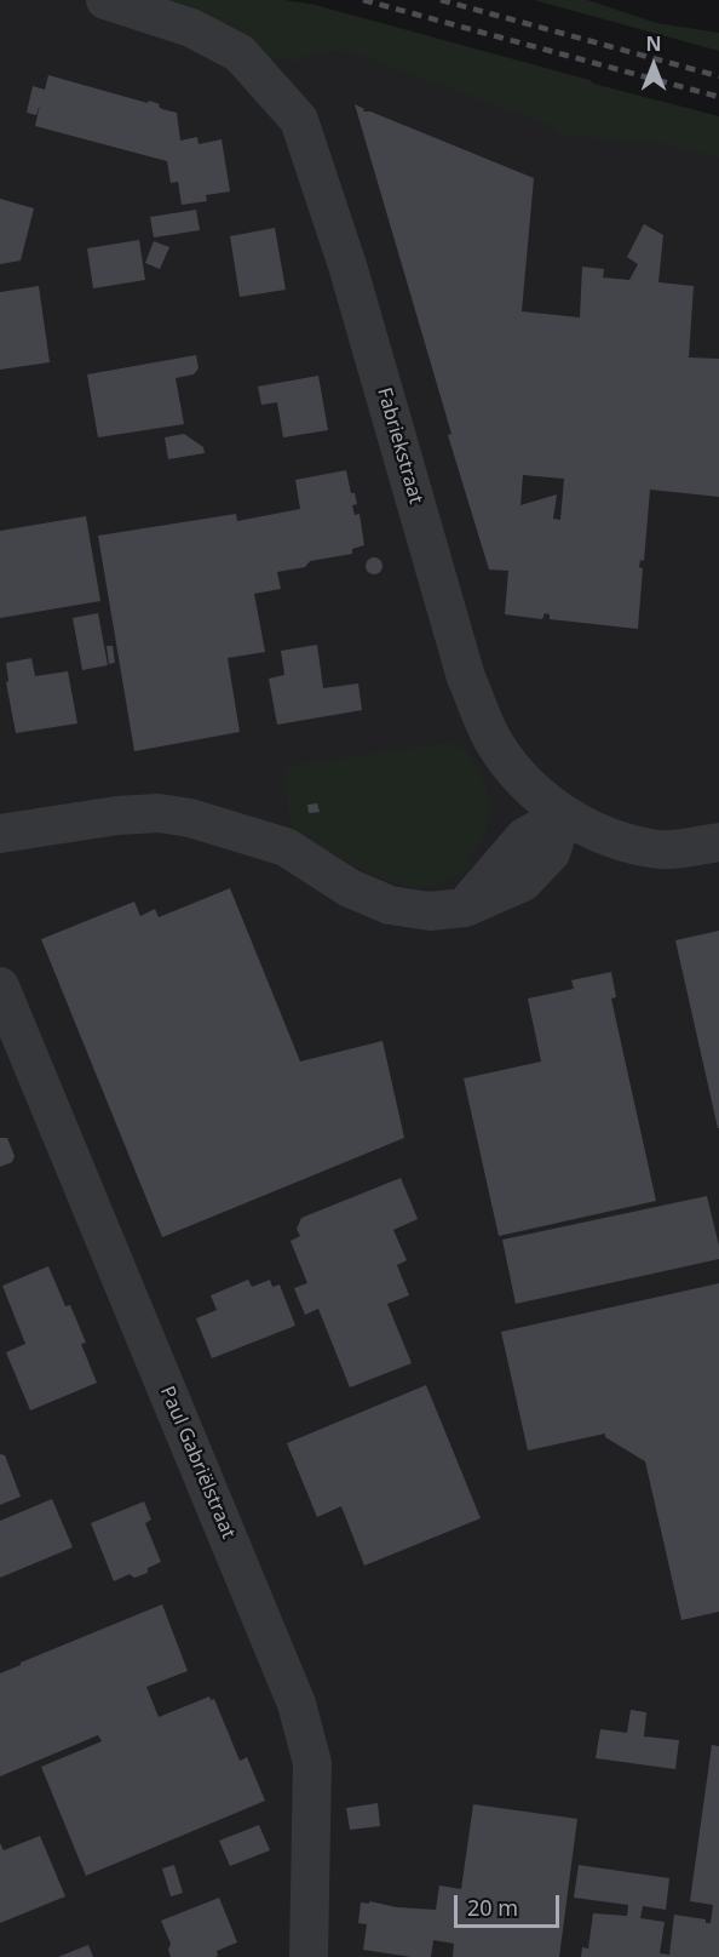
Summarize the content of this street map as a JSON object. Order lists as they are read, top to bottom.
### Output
{
  "streets": {
    "street": ["Fabriekstraat", "Paul Gabriëlstraat"]
  },
  "scale_bar": "20 m",
  "north": "top"
}
